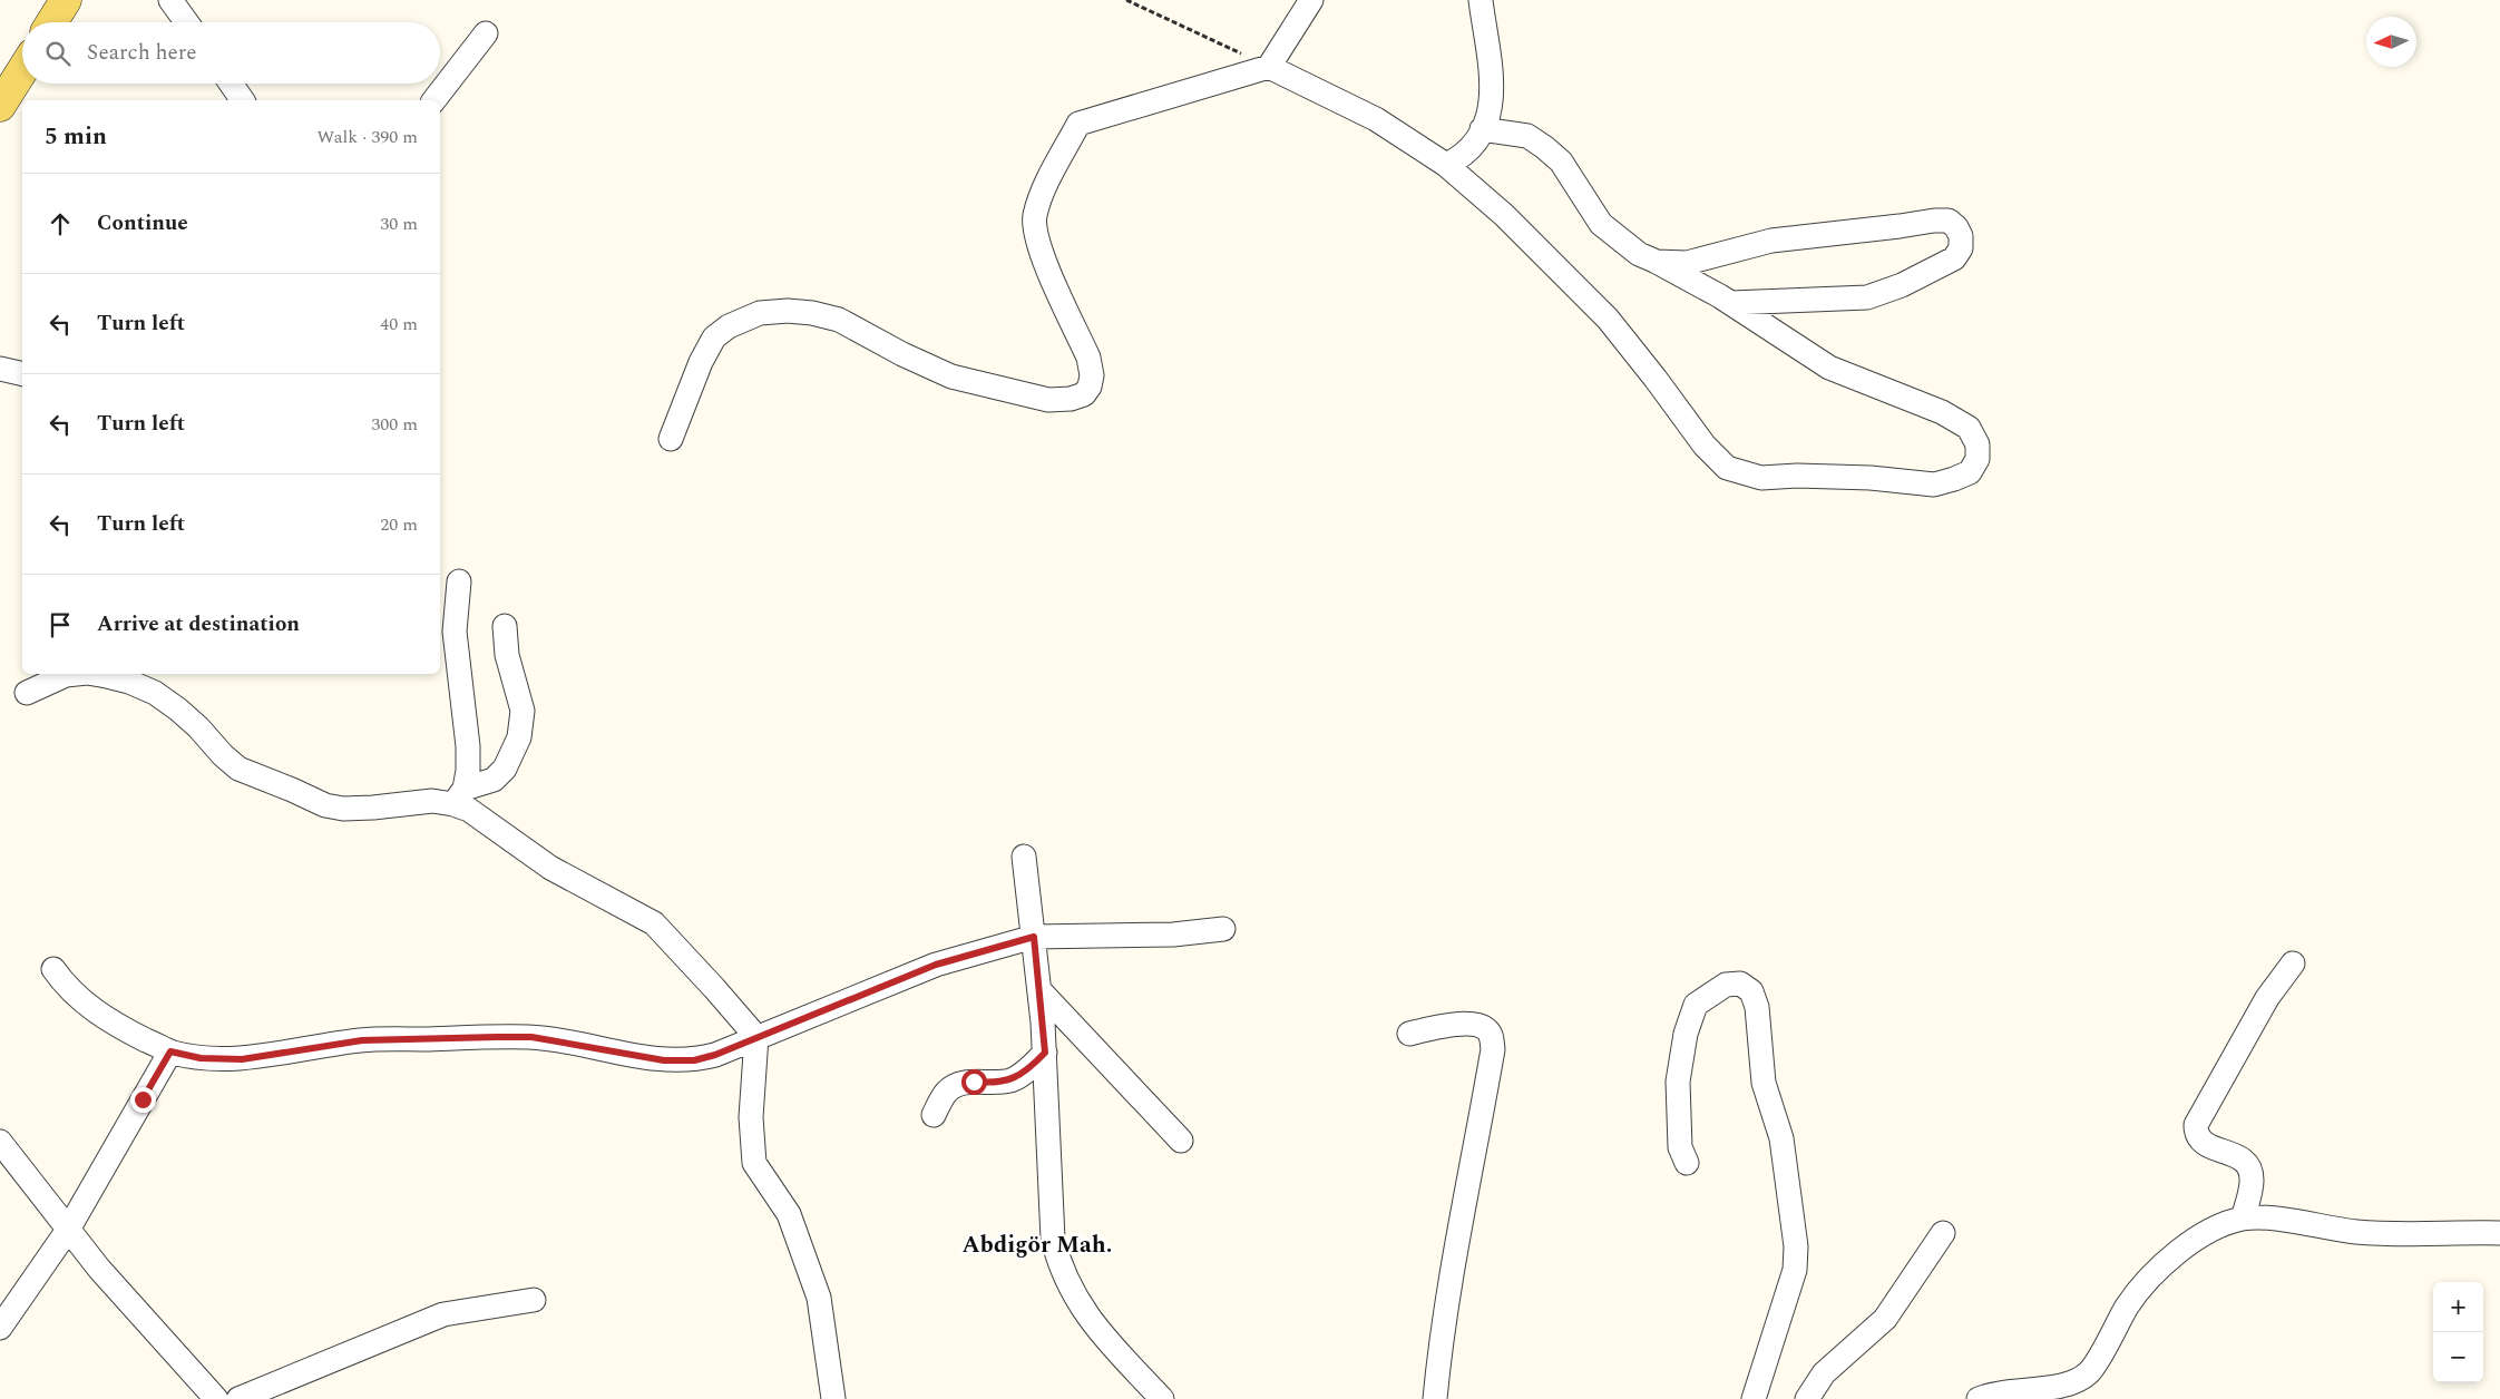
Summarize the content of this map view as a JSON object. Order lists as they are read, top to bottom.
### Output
{
  "districts": ["Abdigör Mah."],
  "north": "left",
  "page": {
    "search": "Search here",
    "heading": ["5 min", "Walk · 390 m"],
    "list": [
      ["Continue", "30 m"],
      ["Turn left", "40 m"],
      ["Turn left", "300 m"],
      ["Turn left", "20 m"],
      "Arrive at destination"
    ],
    "map_buttons": ["+", "−"]
  }
}
